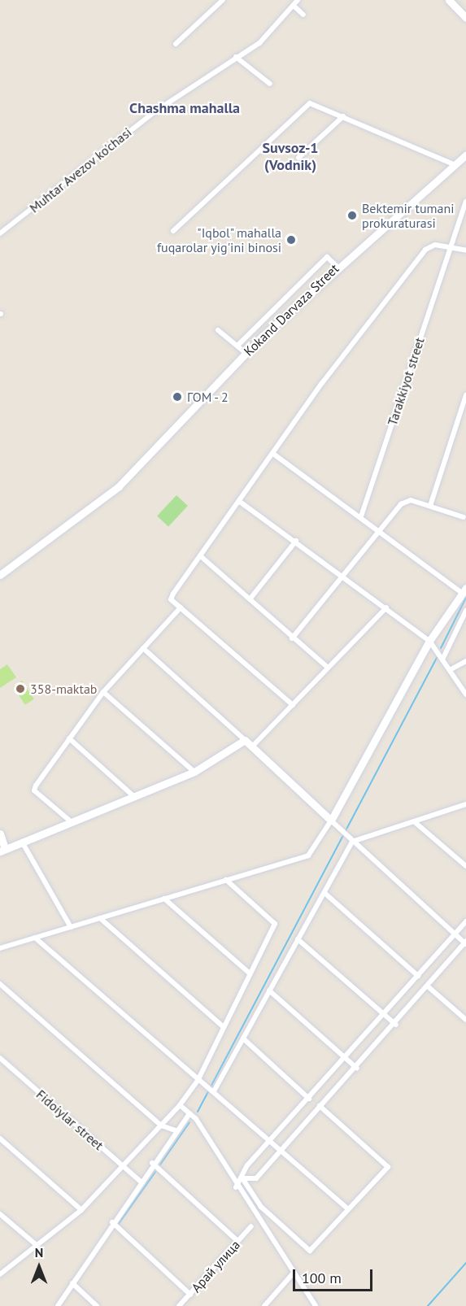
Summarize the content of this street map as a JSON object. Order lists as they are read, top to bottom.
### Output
{
  "streets": {
    "street": [
      "Muhtar Avezov ko'chasi",
      "Kokand Darvaza Street",
      "Tarakkiyot street",
      "Fidoiylar street",
      "Арай улица"
    ]
  },
  "districts": ["Chashma mahalla", "Suvsoz-1 (Vodnik)"],
  "places": [
    "Bektemir tumani prokuraturasi",
    "\"Iqbol\" mahalla fuqarolar yig'ini binosi",
    "ГОМ - 2",
    "358-maktab"
  ],
  "scale_bar": "100 m",
  "north": "top"
}
